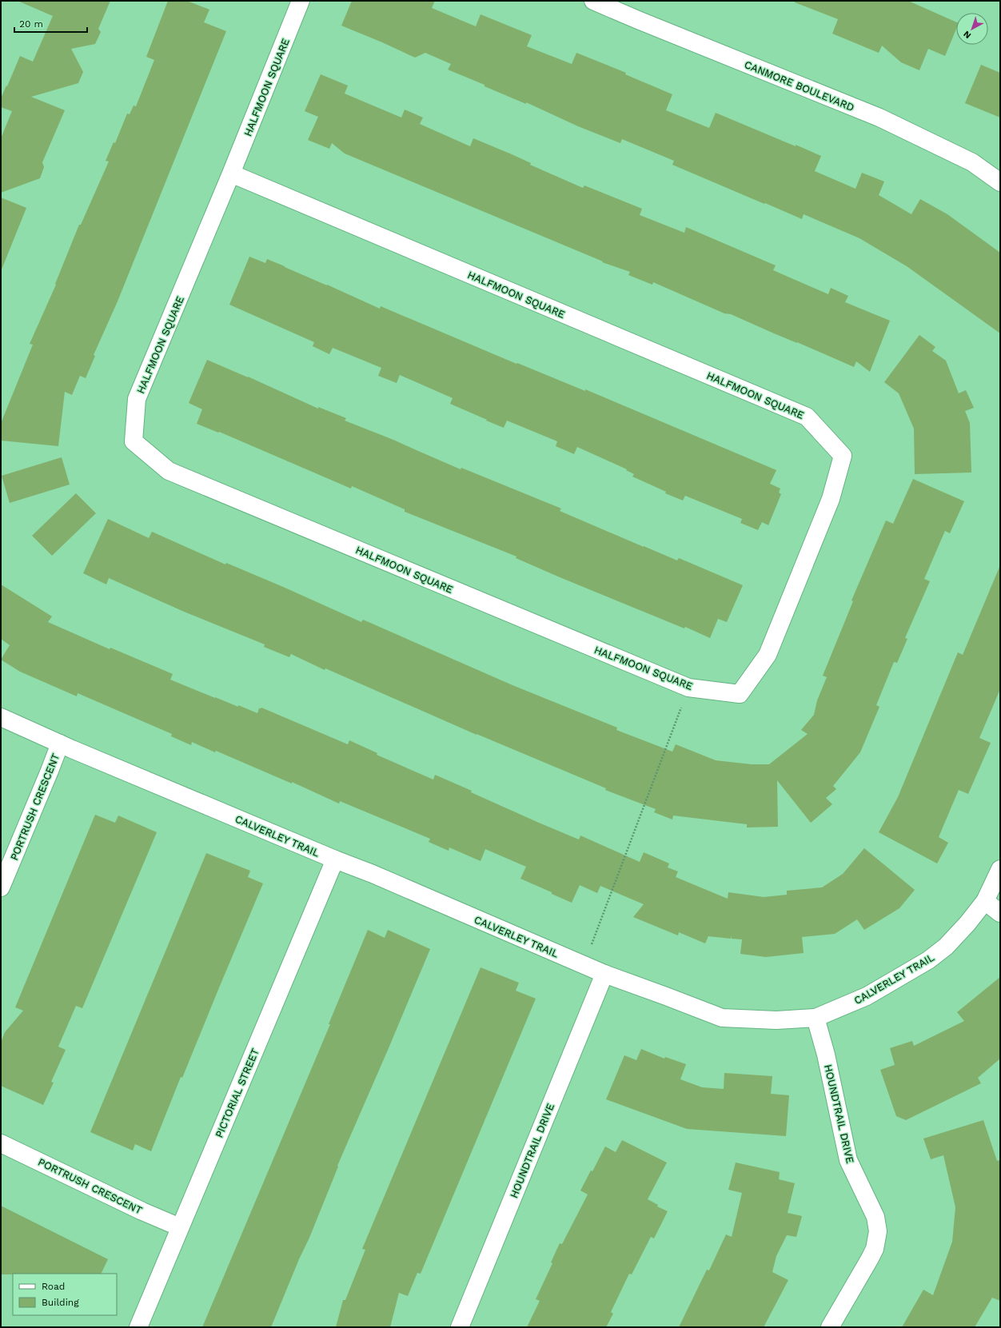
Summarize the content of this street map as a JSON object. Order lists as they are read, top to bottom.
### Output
{
  "streets": {
    "street": [
      "CANMORE BOULEVARD",
      "HALFMOON SQUARE",
      "PORTRUSH CRESCENT",
      "CALVERLEY TRAIL",
      "PICTORIAL STREET",
      "HOUNDTRAIL DRIVE"
    ]
  },
  "crossings": [
    ["PORTRUSH CRESCENT", "CALVERLEY TRAIL"],
    ["PORTRUSH CRESCENT", "PICTORIAL STREET"],
    ["CALVERLEY TRAIL", "PICTORIAL STREET"],
    ["CALVERLEY TRAIL", "HOUNDTRAIL DRIVE"]
  ],
  "legend": ["Road", "Building"],
  "scale_bar": "20 m",
  "north": "bottom left"
}
